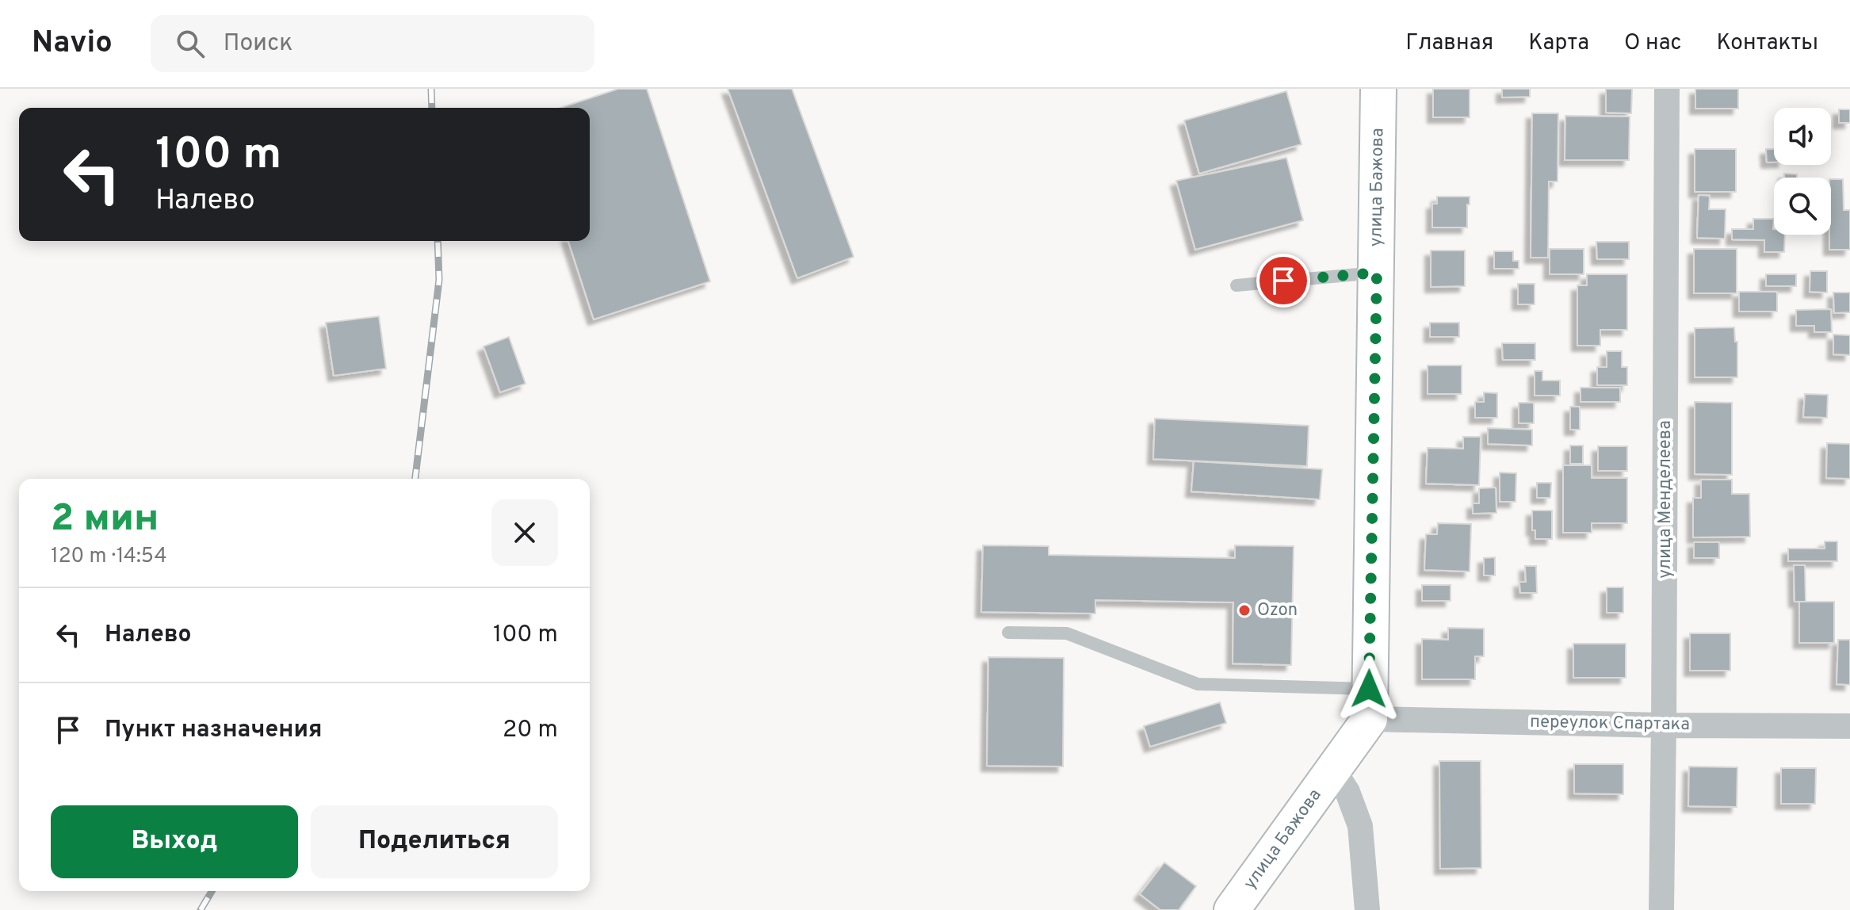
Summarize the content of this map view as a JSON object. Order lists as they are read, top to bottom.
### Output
{
  "streets": {
    "main road": ["улица Бажова"],
    "street": ["улица Менделеева", "переулок Спартака"]
  },
  "crossings": [
    ["улица Бажова", "переулок Спартака"],
    ["улица Менделеева", "переулок Спартака"]
  ],
  "places": ["Ozon"],
  "page": {
    "header": "Navio",
    "search": "Поиск",
    "nav": [
      "Главная",
      "Карта",
      "О нас",
      "Контакты"
    ],
    "turn": ["100 m", "Налево"],
    "heading": ["2 мин", "120 m · 14:54"],
    "list": [
      {
        "name": "Налево",
        "value": "100 m"
      },
      {
        "name": "Пункт назначения",
        "value": "20 m"
      }
    ],
    "buttons": ["Выход", "Поделиться"]
  }
}
